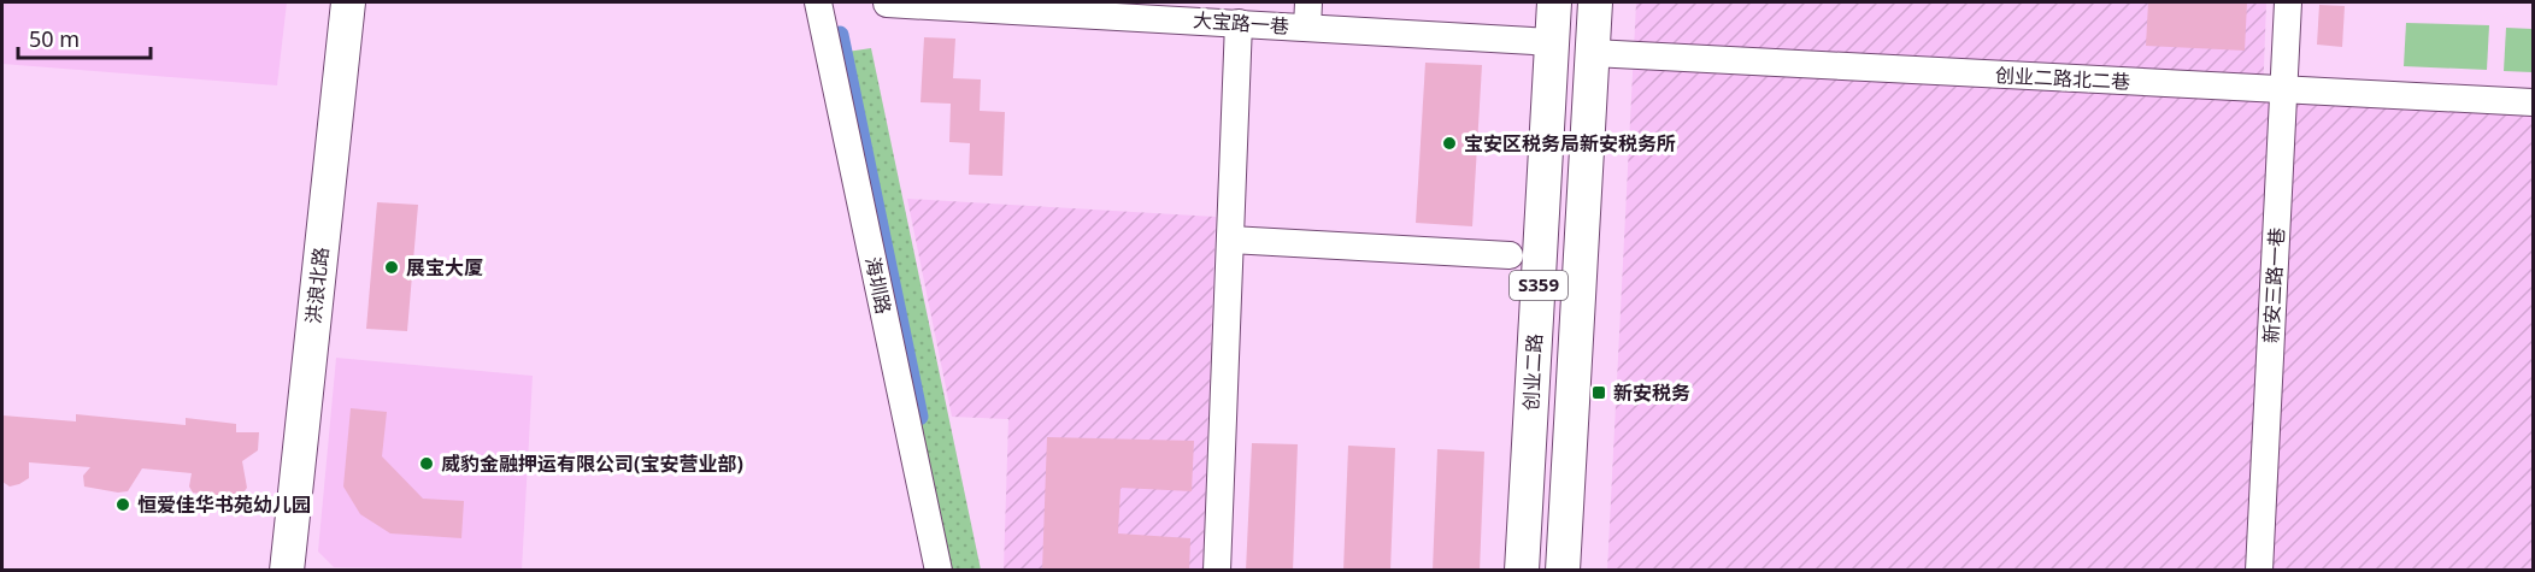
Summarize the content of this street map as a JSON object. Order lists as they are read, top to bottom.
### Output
{
  "streets": {
    "main road": ["洪浪北路", "S359", "创业二路"],
    "street": [
      "大宝路一巷",
      "创业二路北二巷",
      "海圳路",
      "新安三路一巷"
    ]
  },
  "crossings": [
    ["大宝路一巷", "创业二路"],
    ["创业二路北二巷", "S359"],
    ["创业二路北二巷", "新安三路一巷"]
  ],
  "places": {
    "other": [
      "宝安区税务局新安税务所",
      "展宝大厦",
      "威豹金融押运有限公司(宝安营业部)",
      "恒爱佳华书苑幼儿园"
    ],
    "transit": ["新安税务"]
  },
  "scale_bar": "50 m"
}
